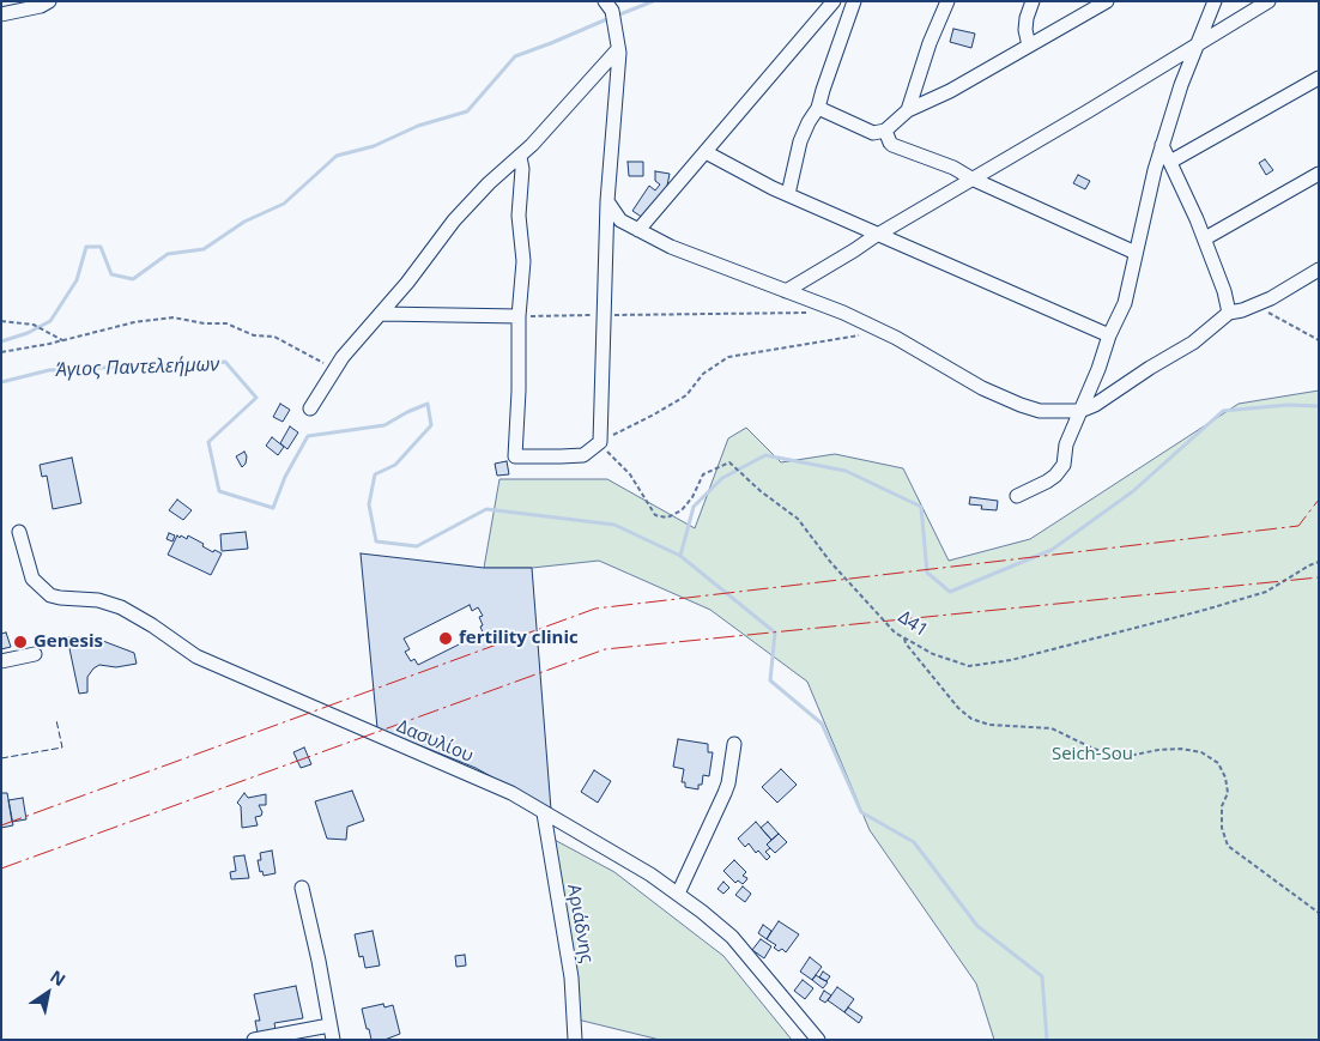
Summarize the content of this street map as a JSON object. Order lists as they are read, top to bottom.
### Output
{
  "streets": {
    "street": ["Δασυλίου", "Αριάδνης"],
    "path": ["Δ41"]
  },
  "crossings": [
    ["Δασυλίου", "Αριάδνης"]
  ],
  "water": ["Άγιος Παντελεήμων"],
  "parks": ["Seich-Sou"],
  "places": ["fertility clinic", "Genesis"],
  "north": "top right"
}
